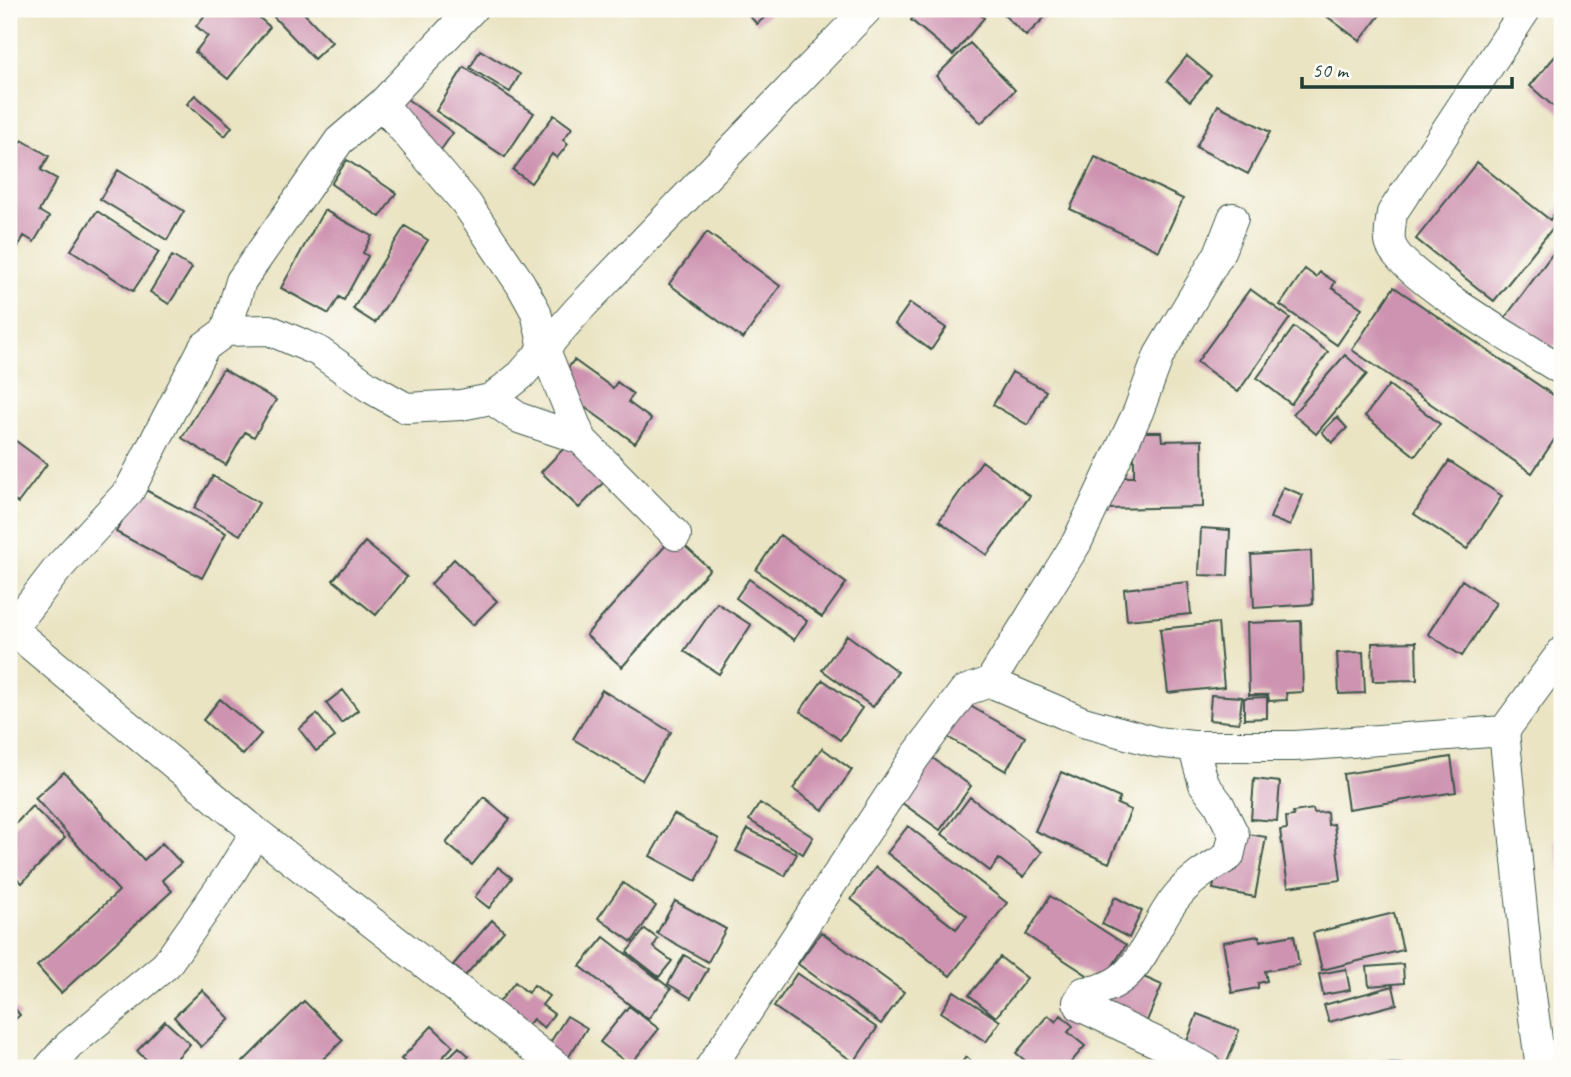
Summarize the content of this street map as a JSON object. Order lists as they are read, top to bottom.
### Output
{
  "scale_bar": "50 m"
}
